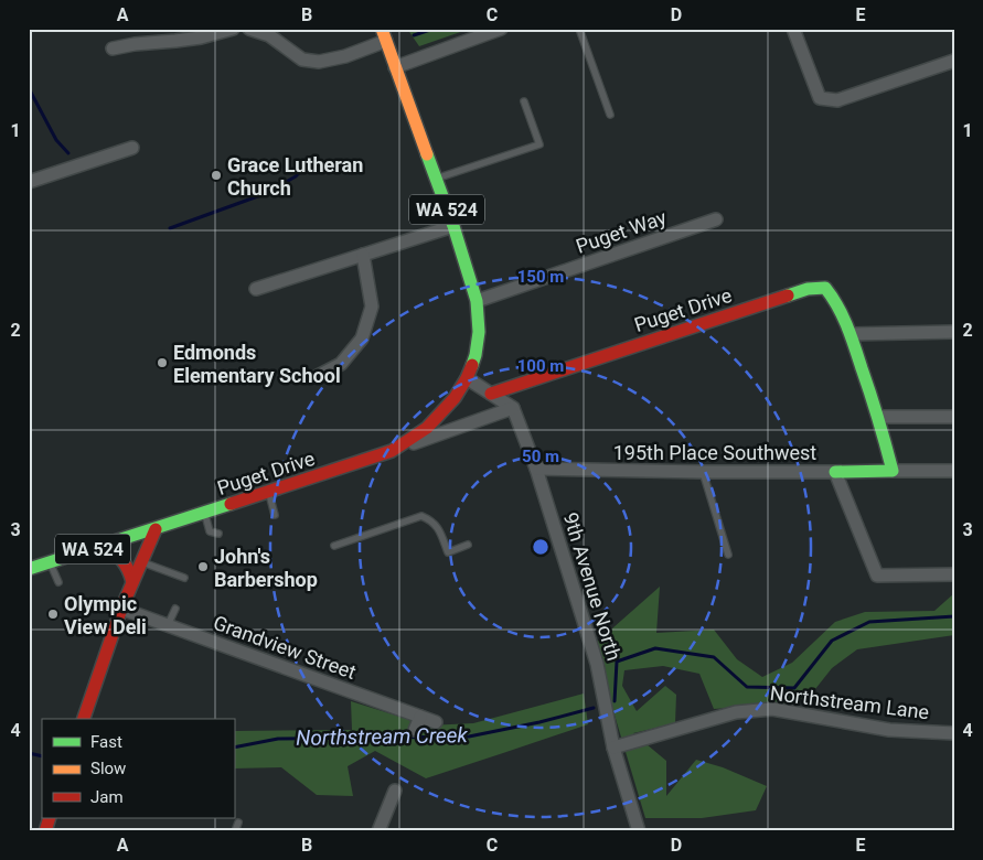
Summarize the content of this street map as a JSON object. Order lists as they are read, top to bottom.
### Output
{
  "streets": {
    "main road": ["WA 524", "Puget Drive"],
    "street": [
      "Puget Way",
      "195th Place Southwest",
      "9th Avenue North",
      "Grandview Street",
      "Northstream Lane"
    ]
  },
  "crossings": [
    ["WA 524", "Puget Way"],
    ["WA 524", "Puget Drive"],
    ["Puget Drive", "9th Avenue North"],
    ["195th Place Southwest", "9th Avenue North"],
    ["9th Avenue North", "Northstream Lane"]
  ],
  "water": ["Northstream Creek"],
  "places": [
    "Grace Lutheran Church",
    "Edmonds Elementary School",
    "John's Barbershop",
    "Olympic View Deli"
  ],
  "legend": ["Fast", "Slow", "Jam"],
  "grid": {
    "columns": [
      "A",
      "B",
      "C",
      "D",
      "E"
    ],
    "rows": [
      "1",
      "2",
      "3",
      "4"
    ]
  },
  "rings": ["150 m", "100 m", "50 m"]
}
